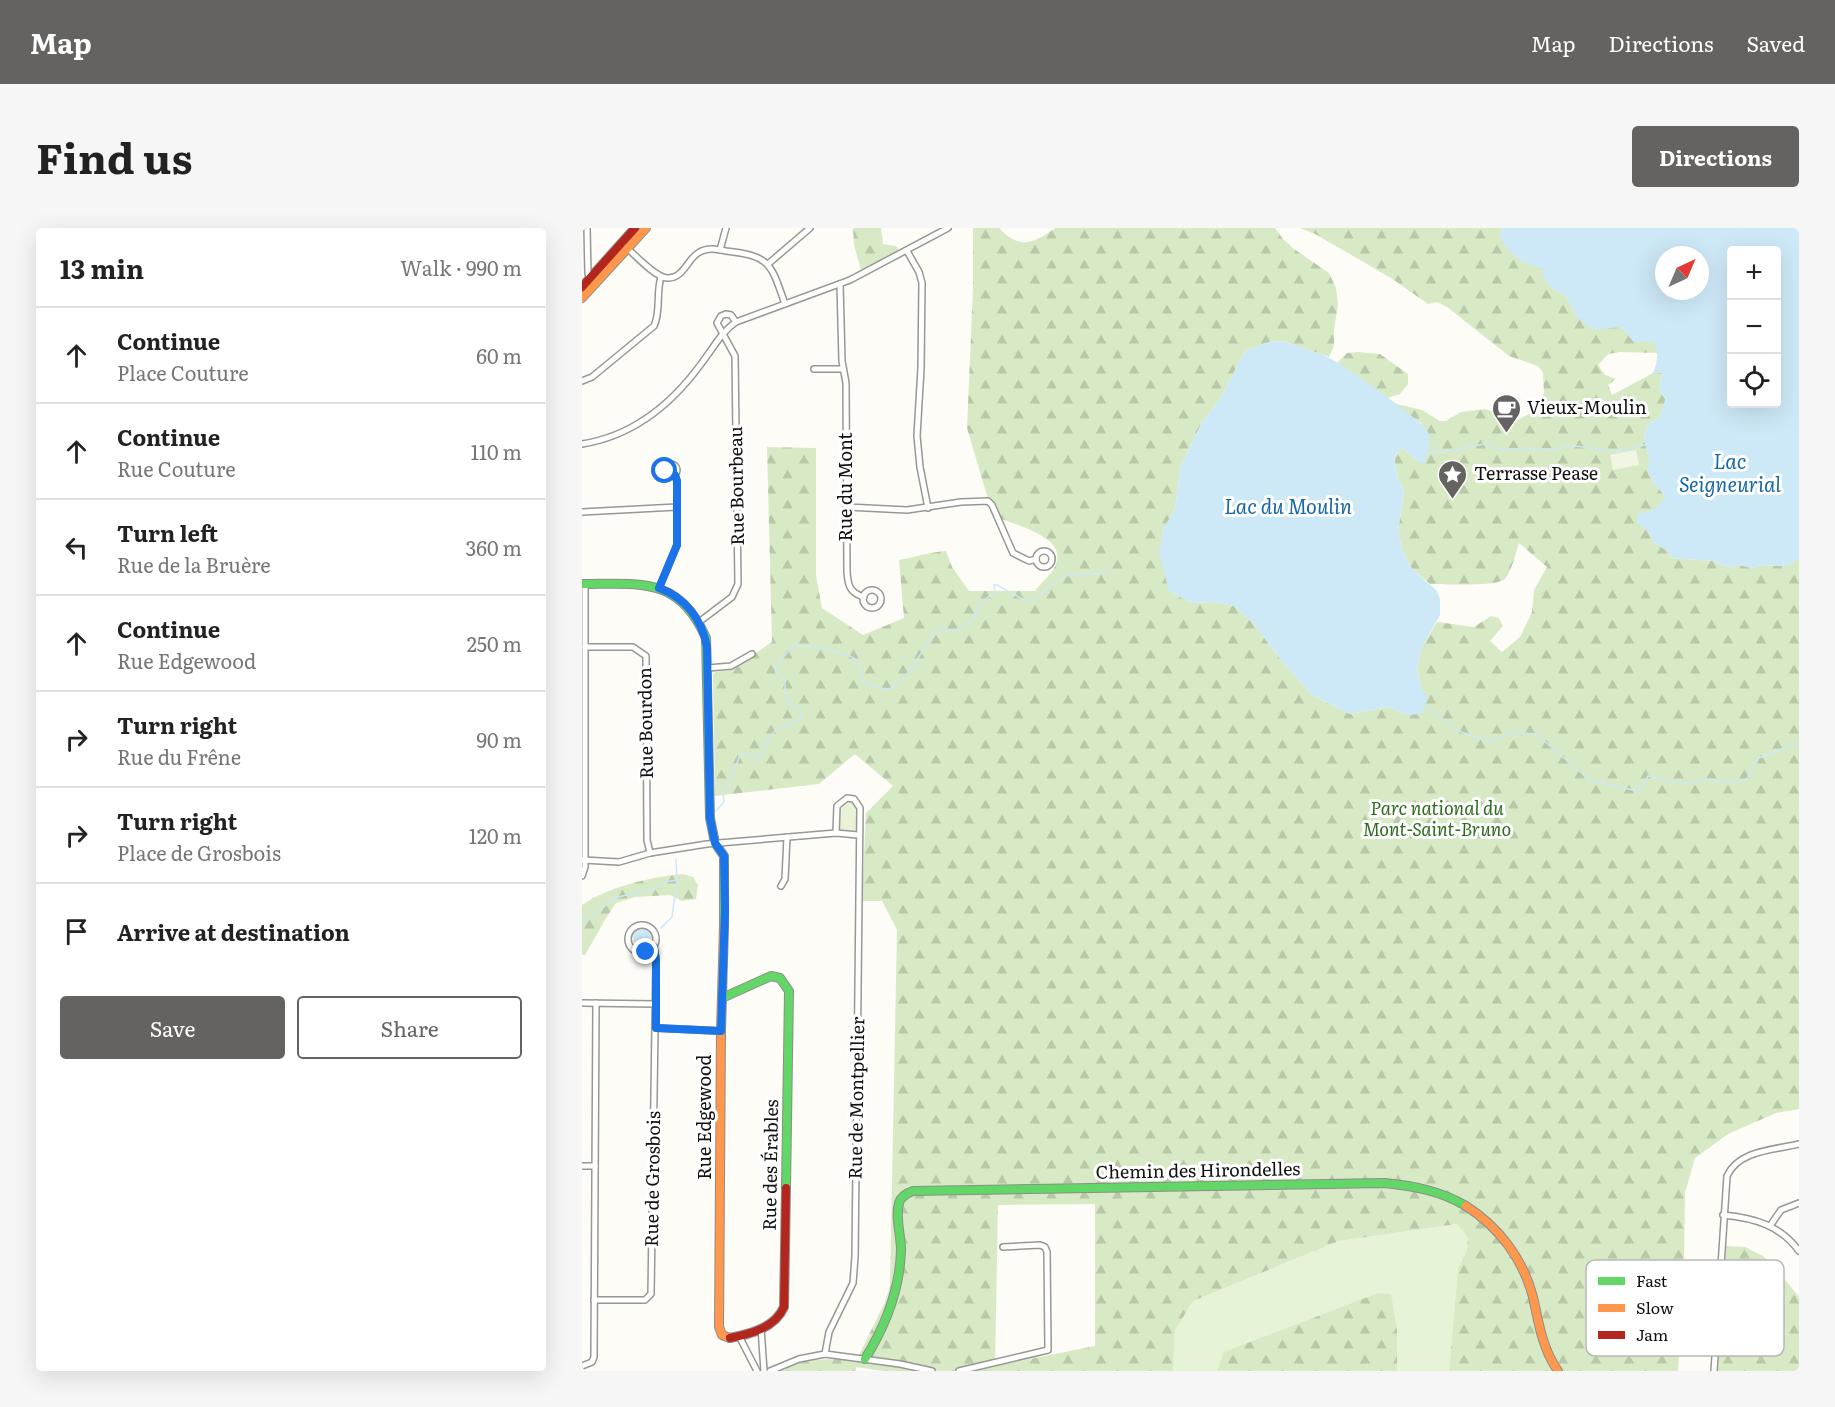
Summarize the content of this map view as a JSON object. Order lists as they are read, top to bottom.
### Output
{
  "streets": {
    "street": [
      "Rue Bourbeau",
      "Rue du Mont",
      "Rue Bourdon",
      "Rue de Montpellier",
      "Rue Edgewood",
      "Rue des Érables",
      "Chemin des Hirondelles",
      "Rue de Grosbois"
    ]
  },
  "crossings": [
    ["Rue Bourbeau", "Rue Edgewood"],
    ["Rue Edgewood", "Rue des Érables"]
  ],
  "water": ["Lac Seigneurial", "Lac du Moulin"],
  "parks": ["Parc national du Mont-Saint-Bruno"],
  "places": {
    "cafe": ["Vieux-Moulin"],
    "place": ["Terrasse Pease"]
  },
  "legend": ["Fast", "Slow", "Jam"],
  "north": "top right",
  "page": {
    "header": "Map",
    "nav": ["Map", "Directions", "Saved"],
    "title": "Find us",
    "buttons": [
      "Directions",
      ["Save", "Share"]
    ],
    "heading": ["13 min", "Walk · 990 m"],
    "map_buttons": ["+", "−"],
    "list": [
      ["Continue", "Place Couture", "60 m"],
      ["Continue", "Rue Couture", "110 m"],
      ["Turn left", "Rue de la Bruère", "360 m"],
      ["Continue", "Rue Edgewood", "250 m"],
      ["Turn right", "Rue du Frêne", "90 m"],
      ["Turn right", "Place de Grosbois", "120 m"],
      "Arrive at destination"
    ]
  }
}
